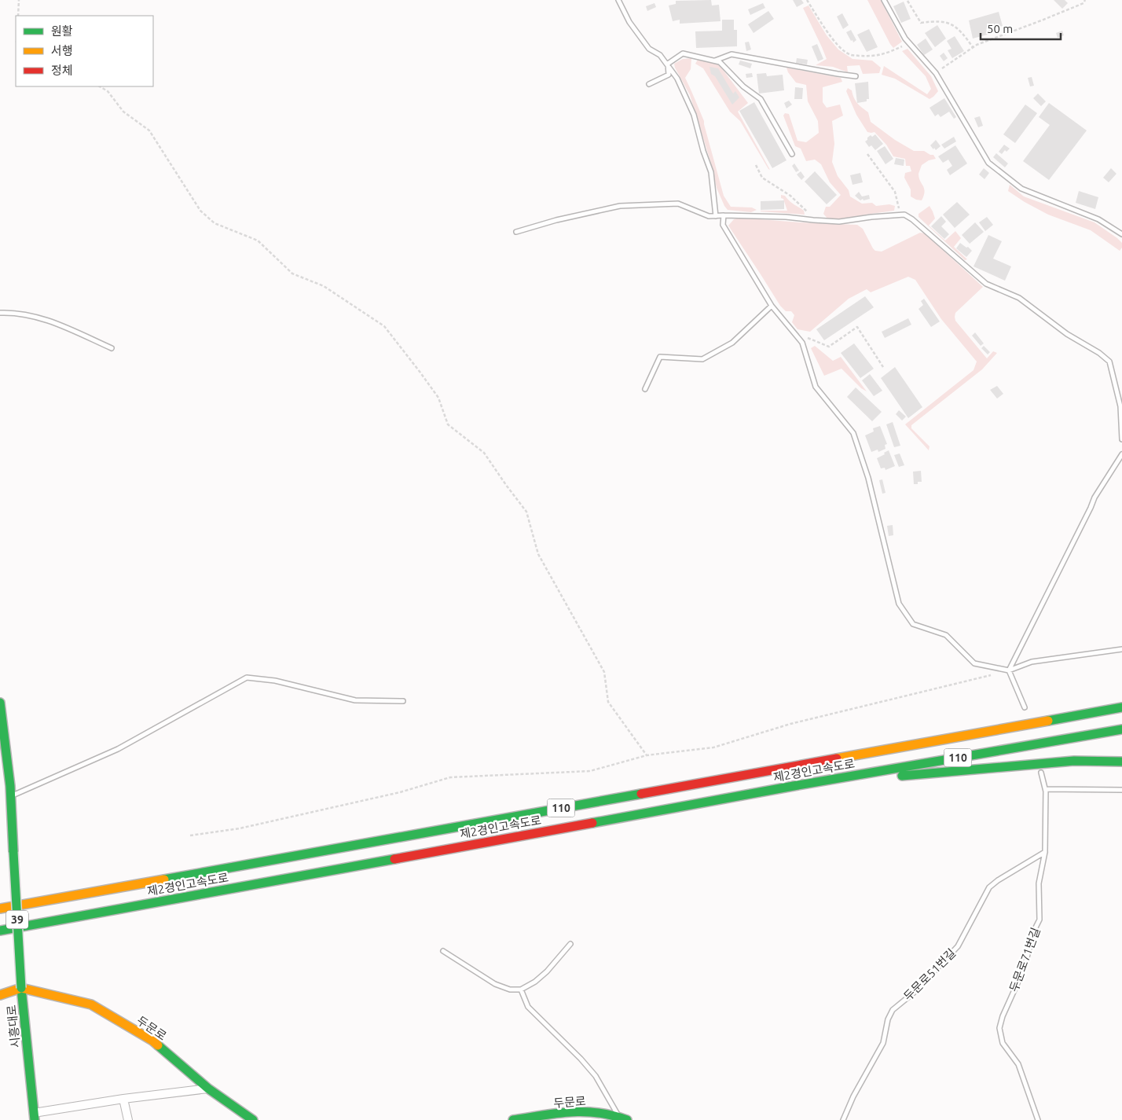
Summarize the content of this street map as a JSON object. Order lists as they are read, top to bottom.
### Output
{
  "streets": {
    "main road": [
      "110",
      "제2경인고속도로",
      "39",
      "시흥대로",
      "두문로"
    ],
    "lane": ["두문로71번길", "두문로51번길"]
  },
  "crossings": [
    ["두문로71번길", "두문로51번길"],
    ["시흥대로", "두문로"]
  ],
  "legend": ["원활", "서행", "정체"],
  "scale_bar": "50 m"
}
